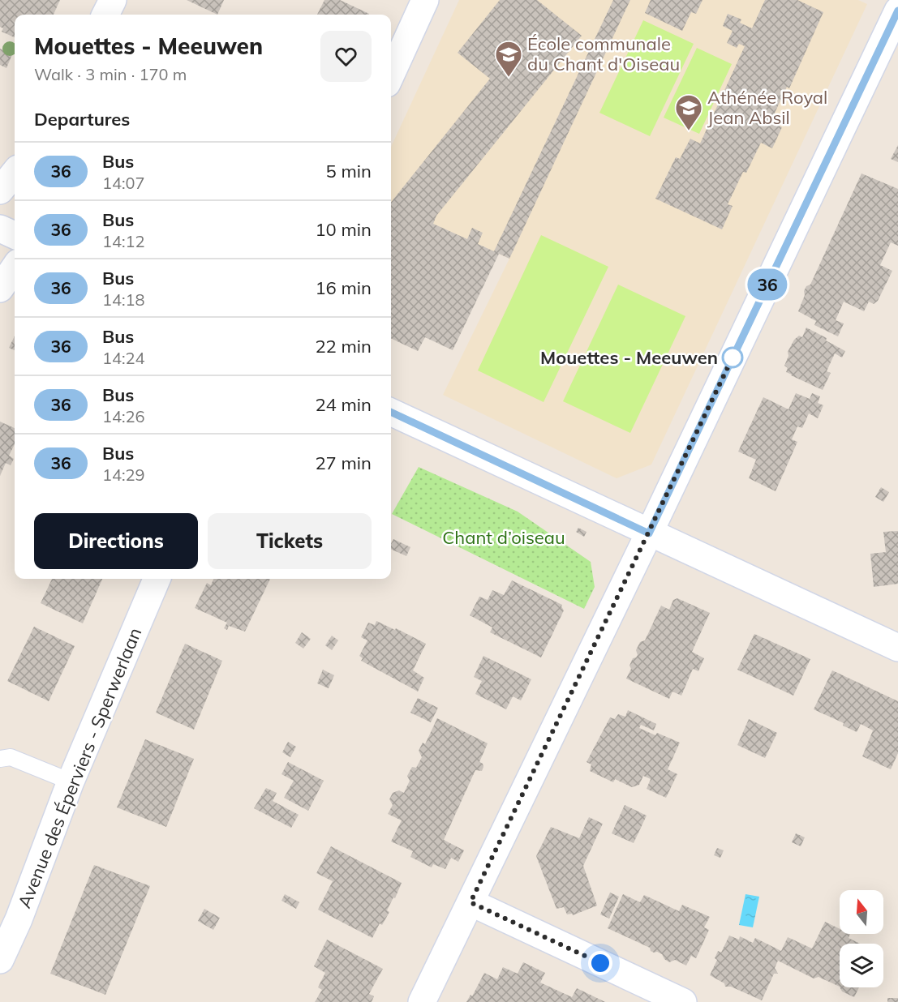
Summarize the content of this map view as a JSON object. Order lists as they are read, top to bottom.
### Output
{
  "streets": {
    "street": ["Avenue des Éperviers - Sperwerlaan"]
  },
  "parks": ["Chant d’oiseau"],
  "places": {
    "school or university": ["École communale du Chant d'Oiseau", "Athénée Royal Jean Absil"],
    "other": ["Mouettes - Meeuwen"]
  },
  "lines": ["bus line 36"],
  "north": "top",
  "page": {
    "on_map": "36",
    "heading": [
      ["Mouettes - Meeuwen", "Walk · 3 min · 170 m"],
      "Departures"
    ],
    "list": [
      {
        "mark": "36",
        "name": "Bus",
        "note": "14:07",
        "value": "5 min"
      },
      {
        "mark": "36",
        "name": "Bus",
        "note": "14:12",
        "value": "10 min"
      },
      {
        "mark": "36",
        "name": "Bus",
        "note": "14:18",
        "value": "16 min"
      },
      {
        "mark": "36",
        "name": "Bus",
        "note": "14:24",
        "value": "22 min"
      },
      {
        "mark": "36",
        "name": "Bus",
        "note": "14:26",
        "value": "24 min"
      },
      {
        "mark": "36",
        "name": "Bus",
        "note": "14:29",
        "value": "27 min"
      }
    ],
    "buttons": ["Directions", "Tickets"]
  }
}
